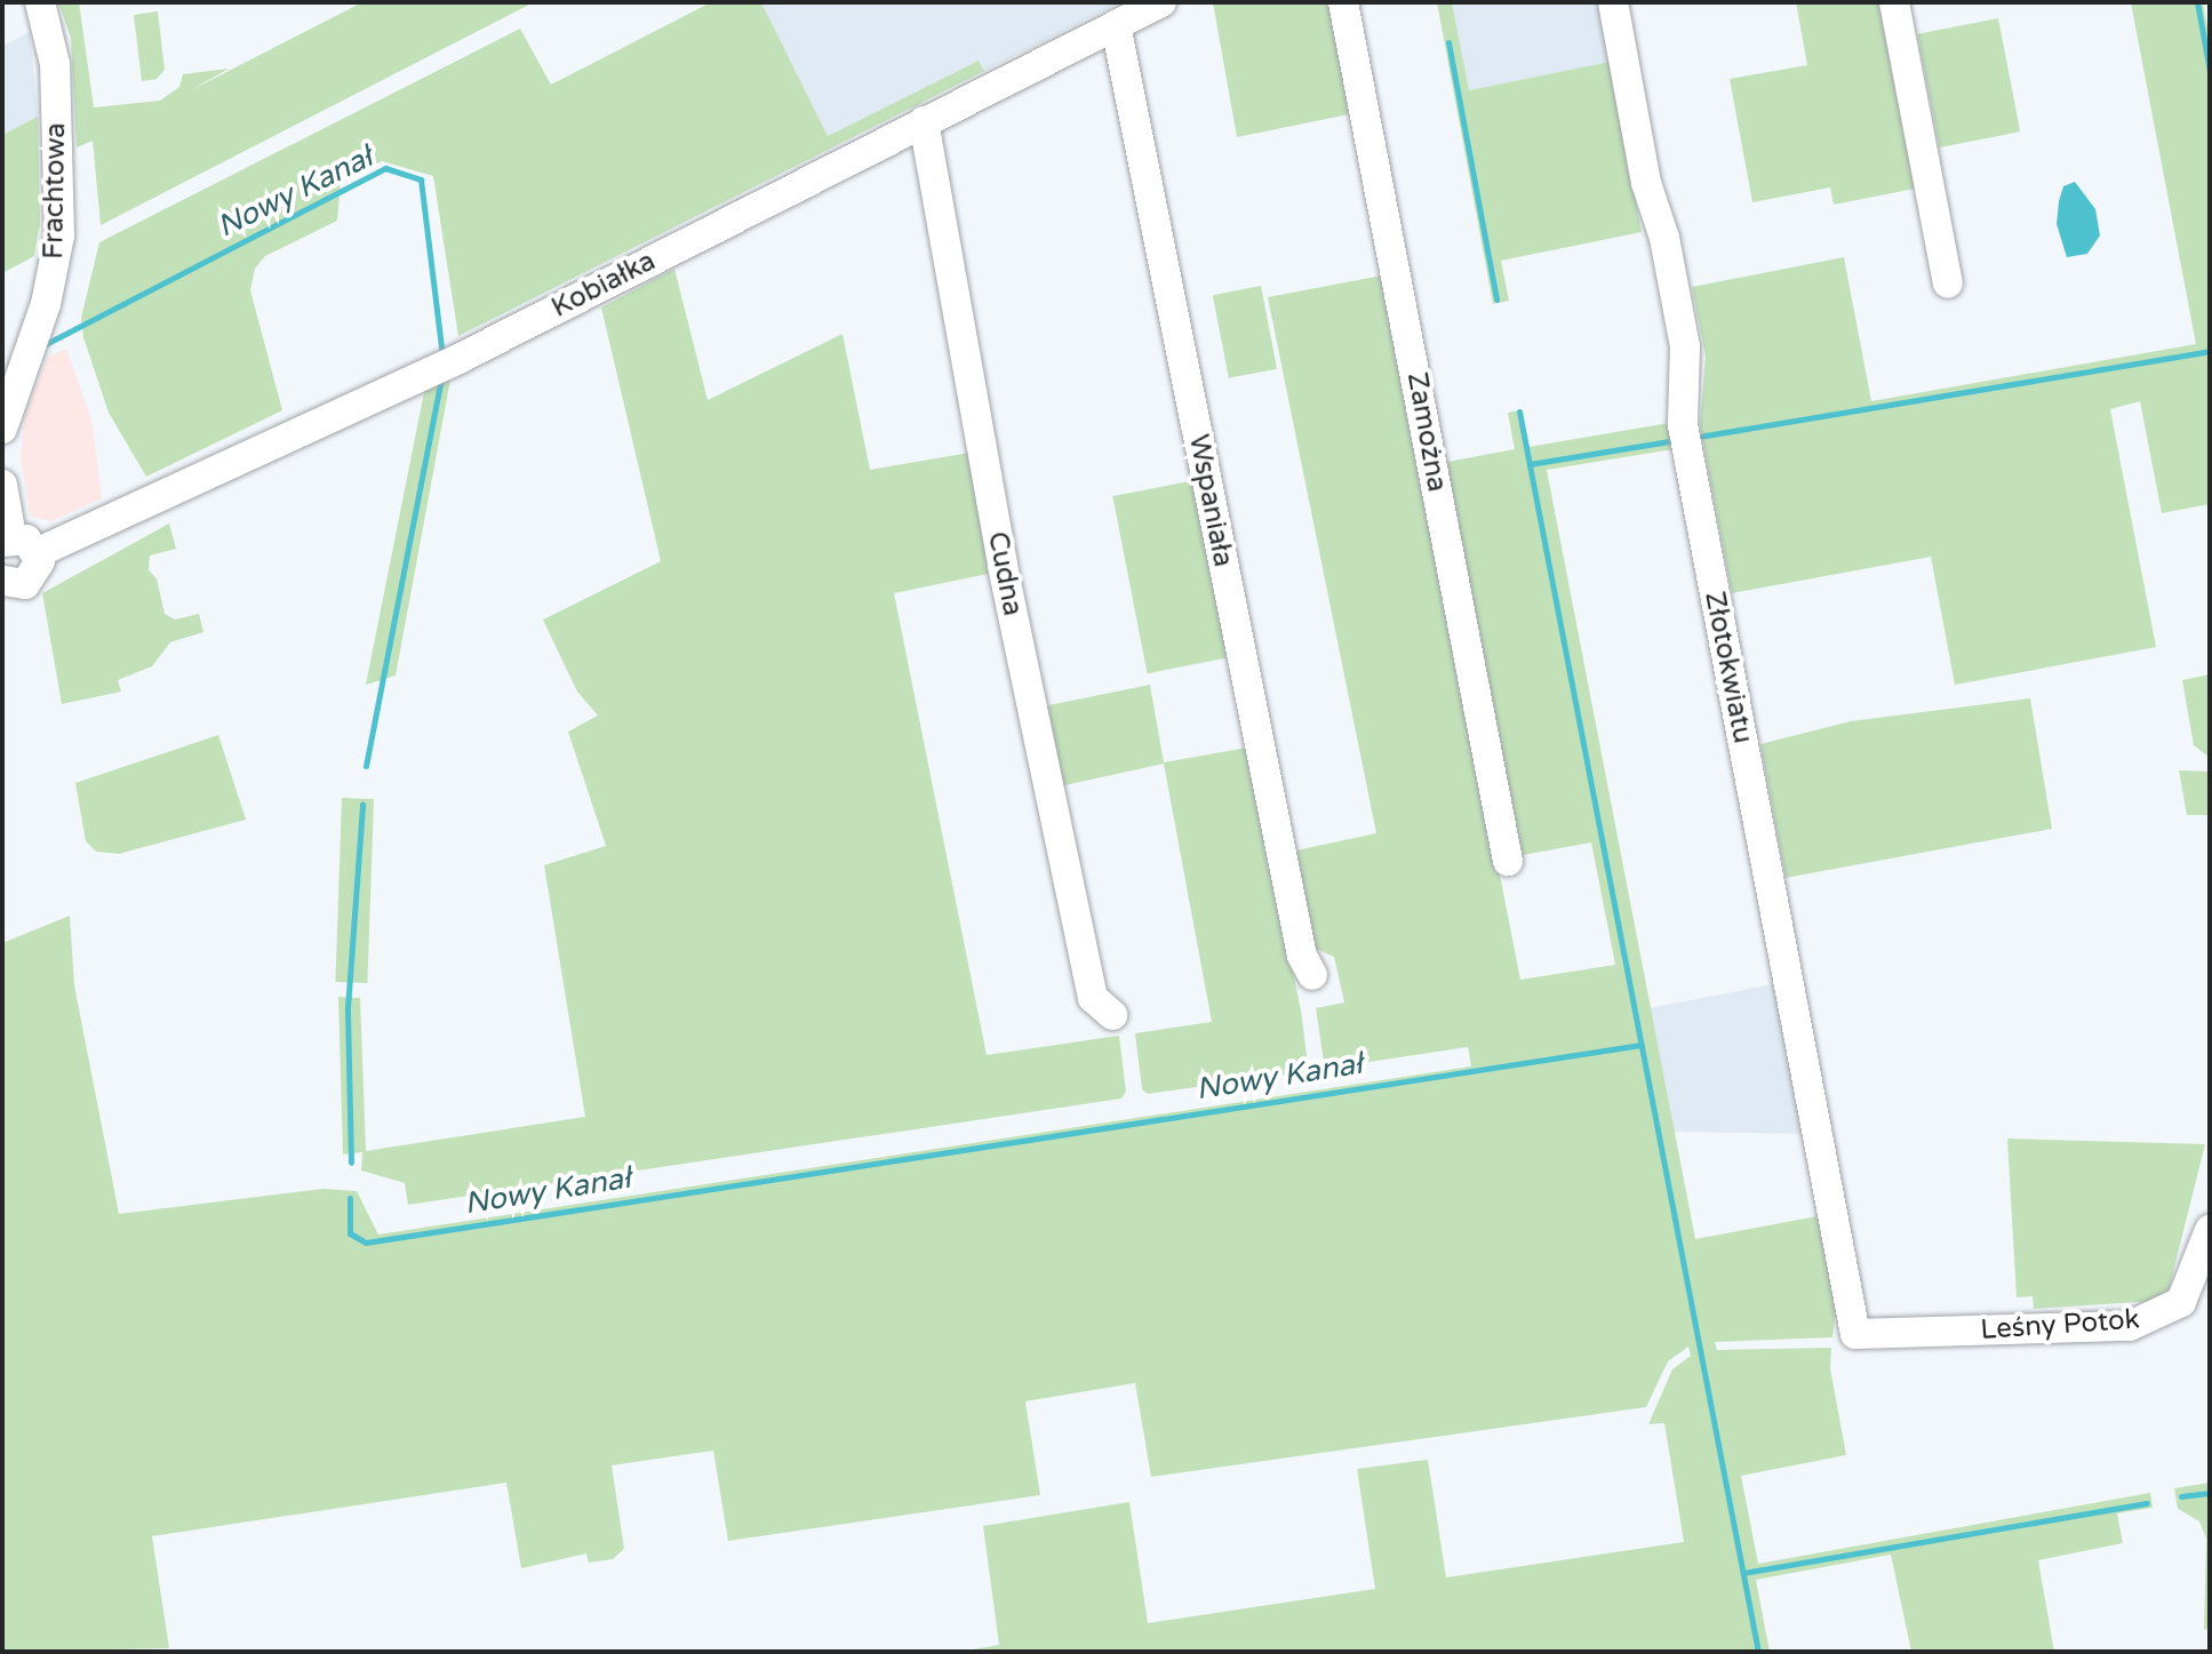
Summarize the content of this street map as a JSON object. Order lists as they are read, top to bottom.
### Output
{
  "streets": {
    "street": [
      "Frachtowa",
      "Kobiałka",
      "Zamożna",
      "Wspaniała",
      "Cudna",
      "Złotokwiatu",
      "Leśny Potok"
    ]
  },
  "crossings": [
    ["Kobiałka", "Wspaniała"],
    ["Kobiałka", "Cudna"],
    ["Złotokwiatu", "Leśny Potok"]
  ],
  "water": ["Nowy Kanał"]
}
